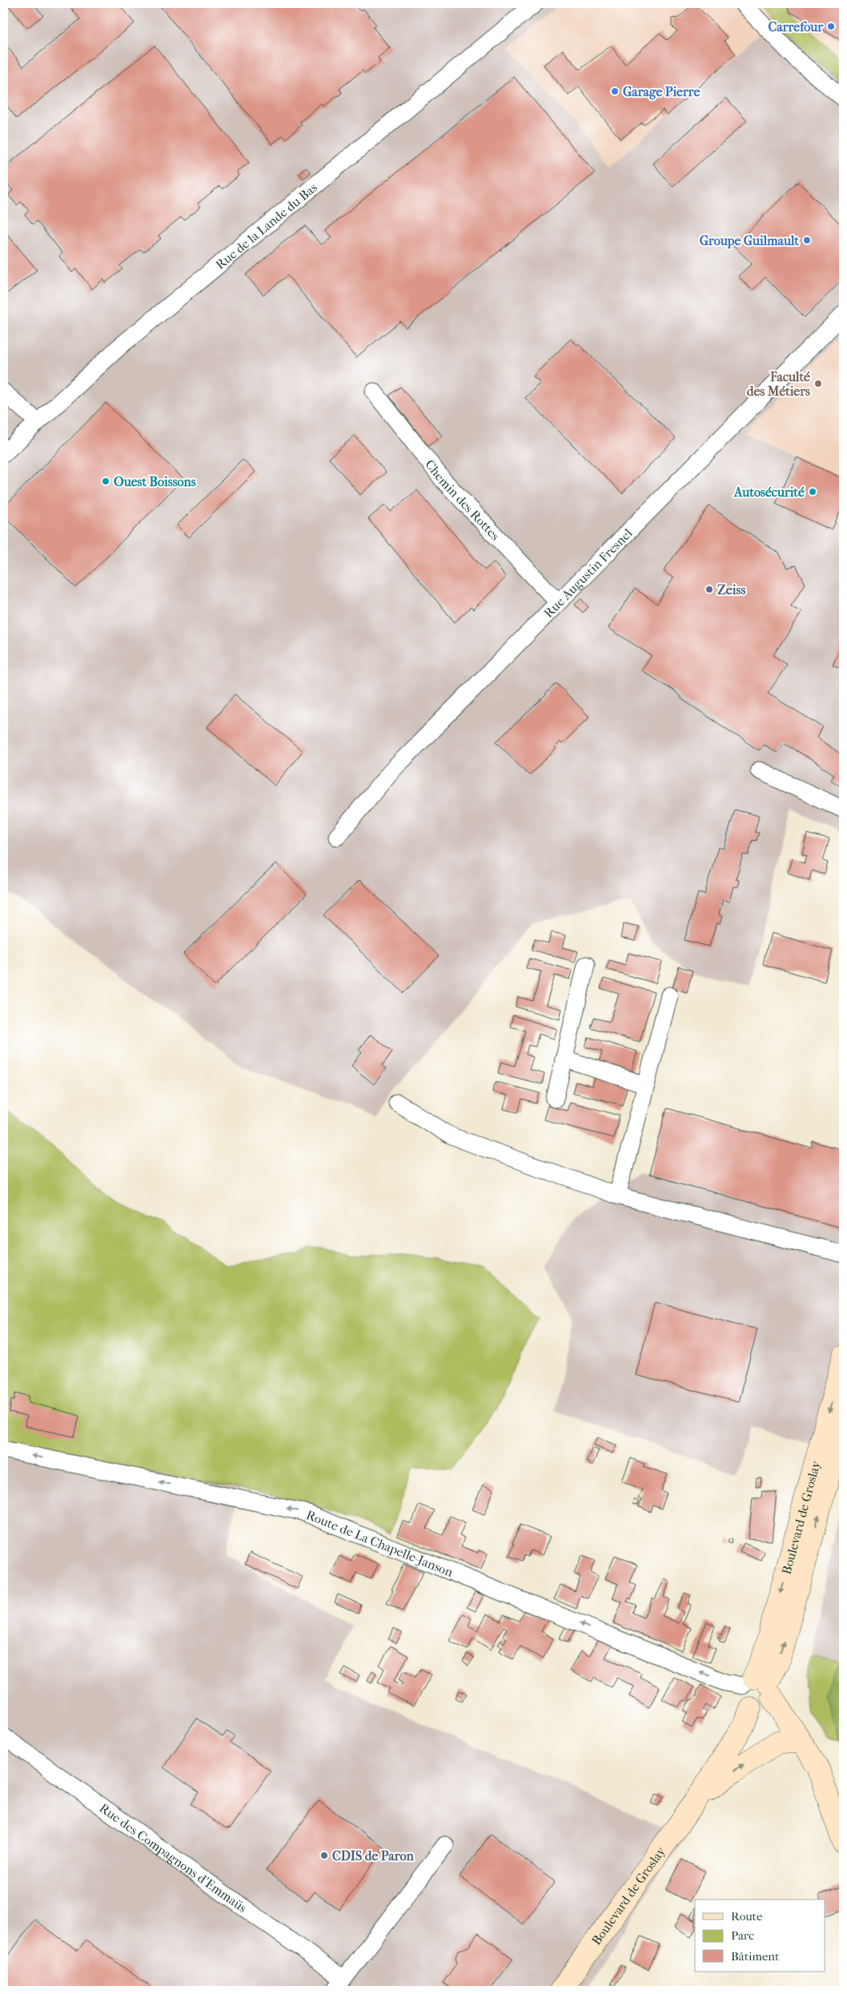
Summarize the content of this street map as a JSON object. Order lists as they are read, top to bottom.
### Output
{
  "streets": {
    "main road": ["Boulevard de Groslay"],
    "street": [
      "Rue de la Lande du Bas",
      "Chemin des Rottes",
      "Rue Augustin Fresnel",
      "Route de La Chapelle-Janson",
      "Rue des Compagnons d'Emmaüs"
    ]
  },
  "crossings": [
    ["Chemin des Rottes", "Rue Augustin Fresnel"],
    ["Boulevard de Groslay", "Route de La Chapelle-Janson"]
  ],
  "one_way": ["Route de La Chapelle-Janson"],
  "places": [
    "Carrefour",
    "Garage Pierre",
    "Groupe Guilmault",
    "Faculté des Métiers",
    "Ouest Boissons",
    "Autosécurité",
    "Zeiss",
    "CDIS de Paron"
  ],
  "legend": ["Route", "Parc", "Bâtiment"]
}
